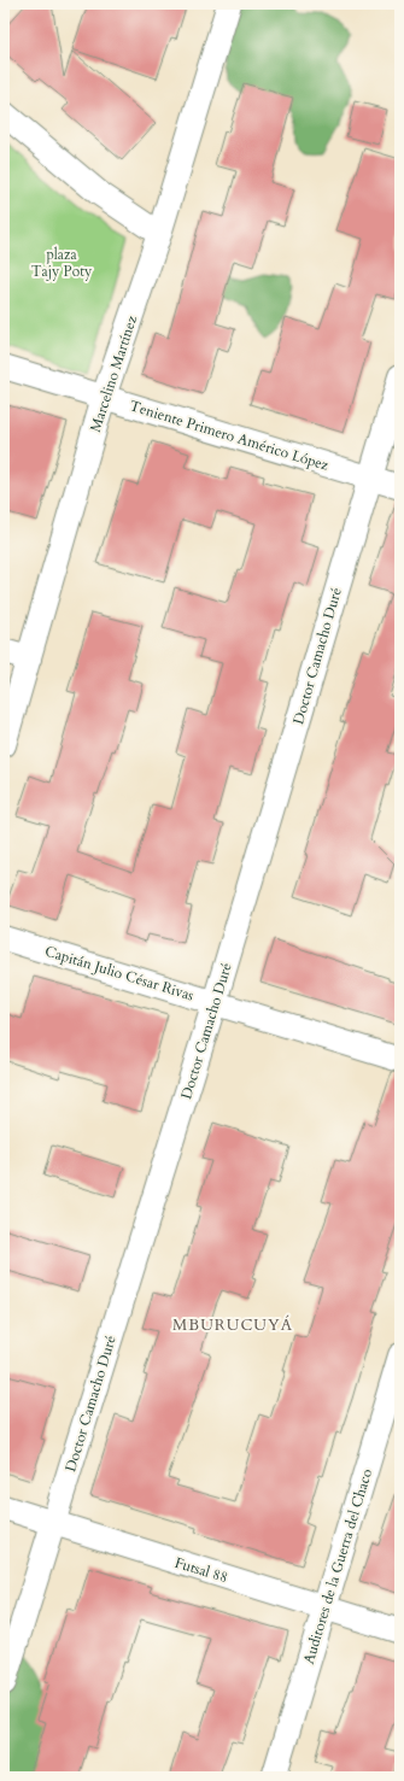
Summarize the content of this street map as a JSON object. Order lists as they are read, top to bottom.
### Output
{
  "streets": {
    "street": [
      "Marcelino Martínez",
      "Teniente Primero Américo López",
      "Doctor Camacho Duré",
      "Capitán Julio César Rivas",
      "Auditores de la Guerra del Chaco",
      "Futsal 88"
    ]
  },
  "crossings": [
    ["Marcelino Martínez", "Teniente Primero Américo López"],
    ["Teniente Primero Américo López", "Doctor Camacho Duré"],
    ["Doctor Camacho Duré", "Capitán Julio César Rivas"],
    ["Doctor Camacho Duré", "Futsal 88"],
    ["Auditores de la Guerra del Chaco", "Futsal 88"]
  ],
  "districts": ["MBURUCUYÁ"],
  "parks": ["plaza Tajy Poty"]
}
